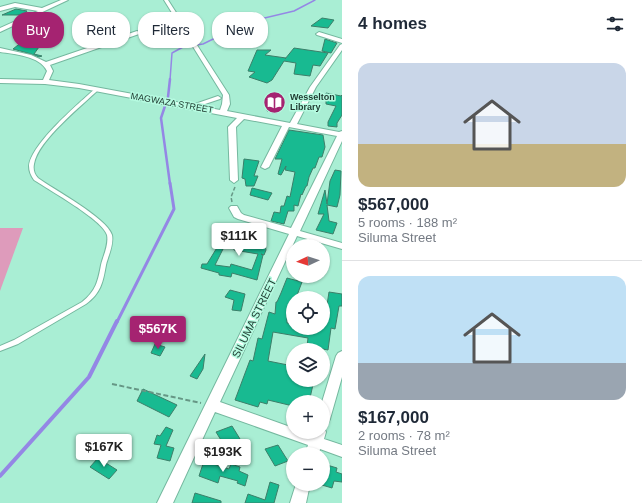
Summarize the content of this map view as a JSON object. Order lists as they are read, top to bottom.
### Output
{
  "streets": {
    "street": ["MAGWAZA STREET", "SILUMA STREET"]
  },
  "crossings": [
    ["MAGWAZA STREET", "SILUMA STREET"]
  ],
  "places": {
    "library": ["Wesselton Library"]
  },
  "north": "left",
  "page": {
    "heading": "4 homes",
    "chip": [
      "Buy",
      "Rent",
      "Filters",
      "New"
    ],
    "list": [
      {
        "name": "$567,000",
        "note": "5 rooms · 188 m² · Siluma Street"
      },
      {
        "name": "$167,000",
        "note": "2 rooms · 78 m² · Siluma Street"
      }
    ],
    "price": [
      "$111K",
      "$567K",
      "$167K",
      "$193K"
    ],
    "map_buttons": ["+", "−"]
  }
}
